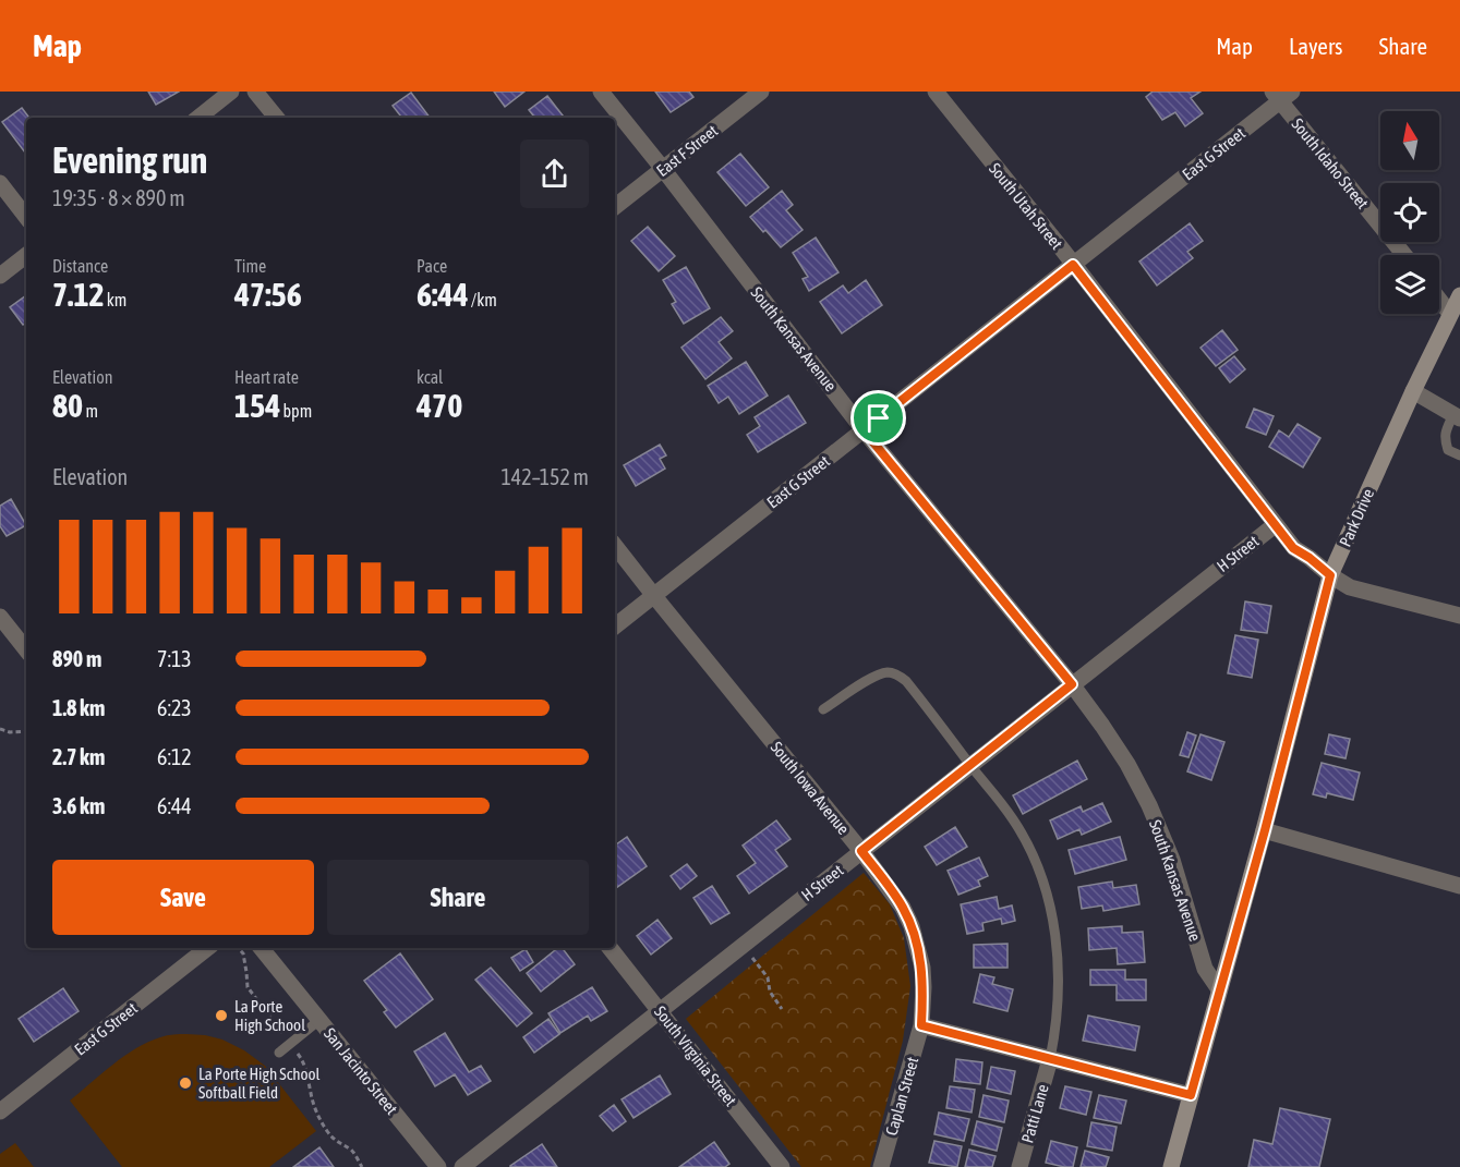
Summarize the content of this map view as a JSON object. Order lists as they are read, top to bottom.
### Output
{
  "streets": {
    "street": [
      "East F Street",
      "East G Street",
      "South Idaho Street",
      "South Utah Street",
      "South Kansas Avenue",
      "Park Drive",
      "H Street",
      "South Iowa Avenue",
      "South Virginia Street",
      "San Jacinto Street",
      "Caplan Street",
      "Patti Lane"
    ]
  },
  "crossings": [
    ["East F Street", "South Kansas Avenue"],
    ["East G Street", "South Idaho Street"],
    ["East G Street", "South Utah Street"],
    ["East G Street", "South Kansas Avenue"],
    ["East G Street", "South Iowa Avenue"],
    ["South Utah Street", "Park Drive"],
    ["South Utah Street", "H Street"],
    ["South Kansas Avenue", "Park Drive"],
    ["South Kansas Avenue", "H Street"],
    ["H Street", "South Iowa Avenue"],
    ["H Street", "South Virginia Street"],
    ["South Iowa Avenue", "Caplan Street"]
  ],
  "places": ["La Porte High School", "La Porte High School Softball Field"],
  "north": "top",
  "page": {
    "header": "Map",
    "nav": ["Map", "Layers", "Share"],
    "heading": ["Evening run", "19:35 · 8 × 890 m"],
    "stats": [
      ["Distance", "7.12 km"],
      ["Time", "47:56"],
      ["Pace", "6:44 /km"],
      ["Elevation", "80 m"],
      ["Heart rate", "154 bpm"],
      ["kcal", "470"]
    ],
    "chart": ["Elevation", "142–152 m"],
    "list": [
      {
        "name": "890 m",
        "note": "7:13"
      },
      {
        "name": "1.8 km",
        "note": "6:23"
      },
      {
        "name": "2.7 km",
        "note": "6:12"
      },
      {
        "name": "3.6 km",
        "note": "6:44"
      }
    ],
    "buttons": ["Save", "Share"]
  }
}
